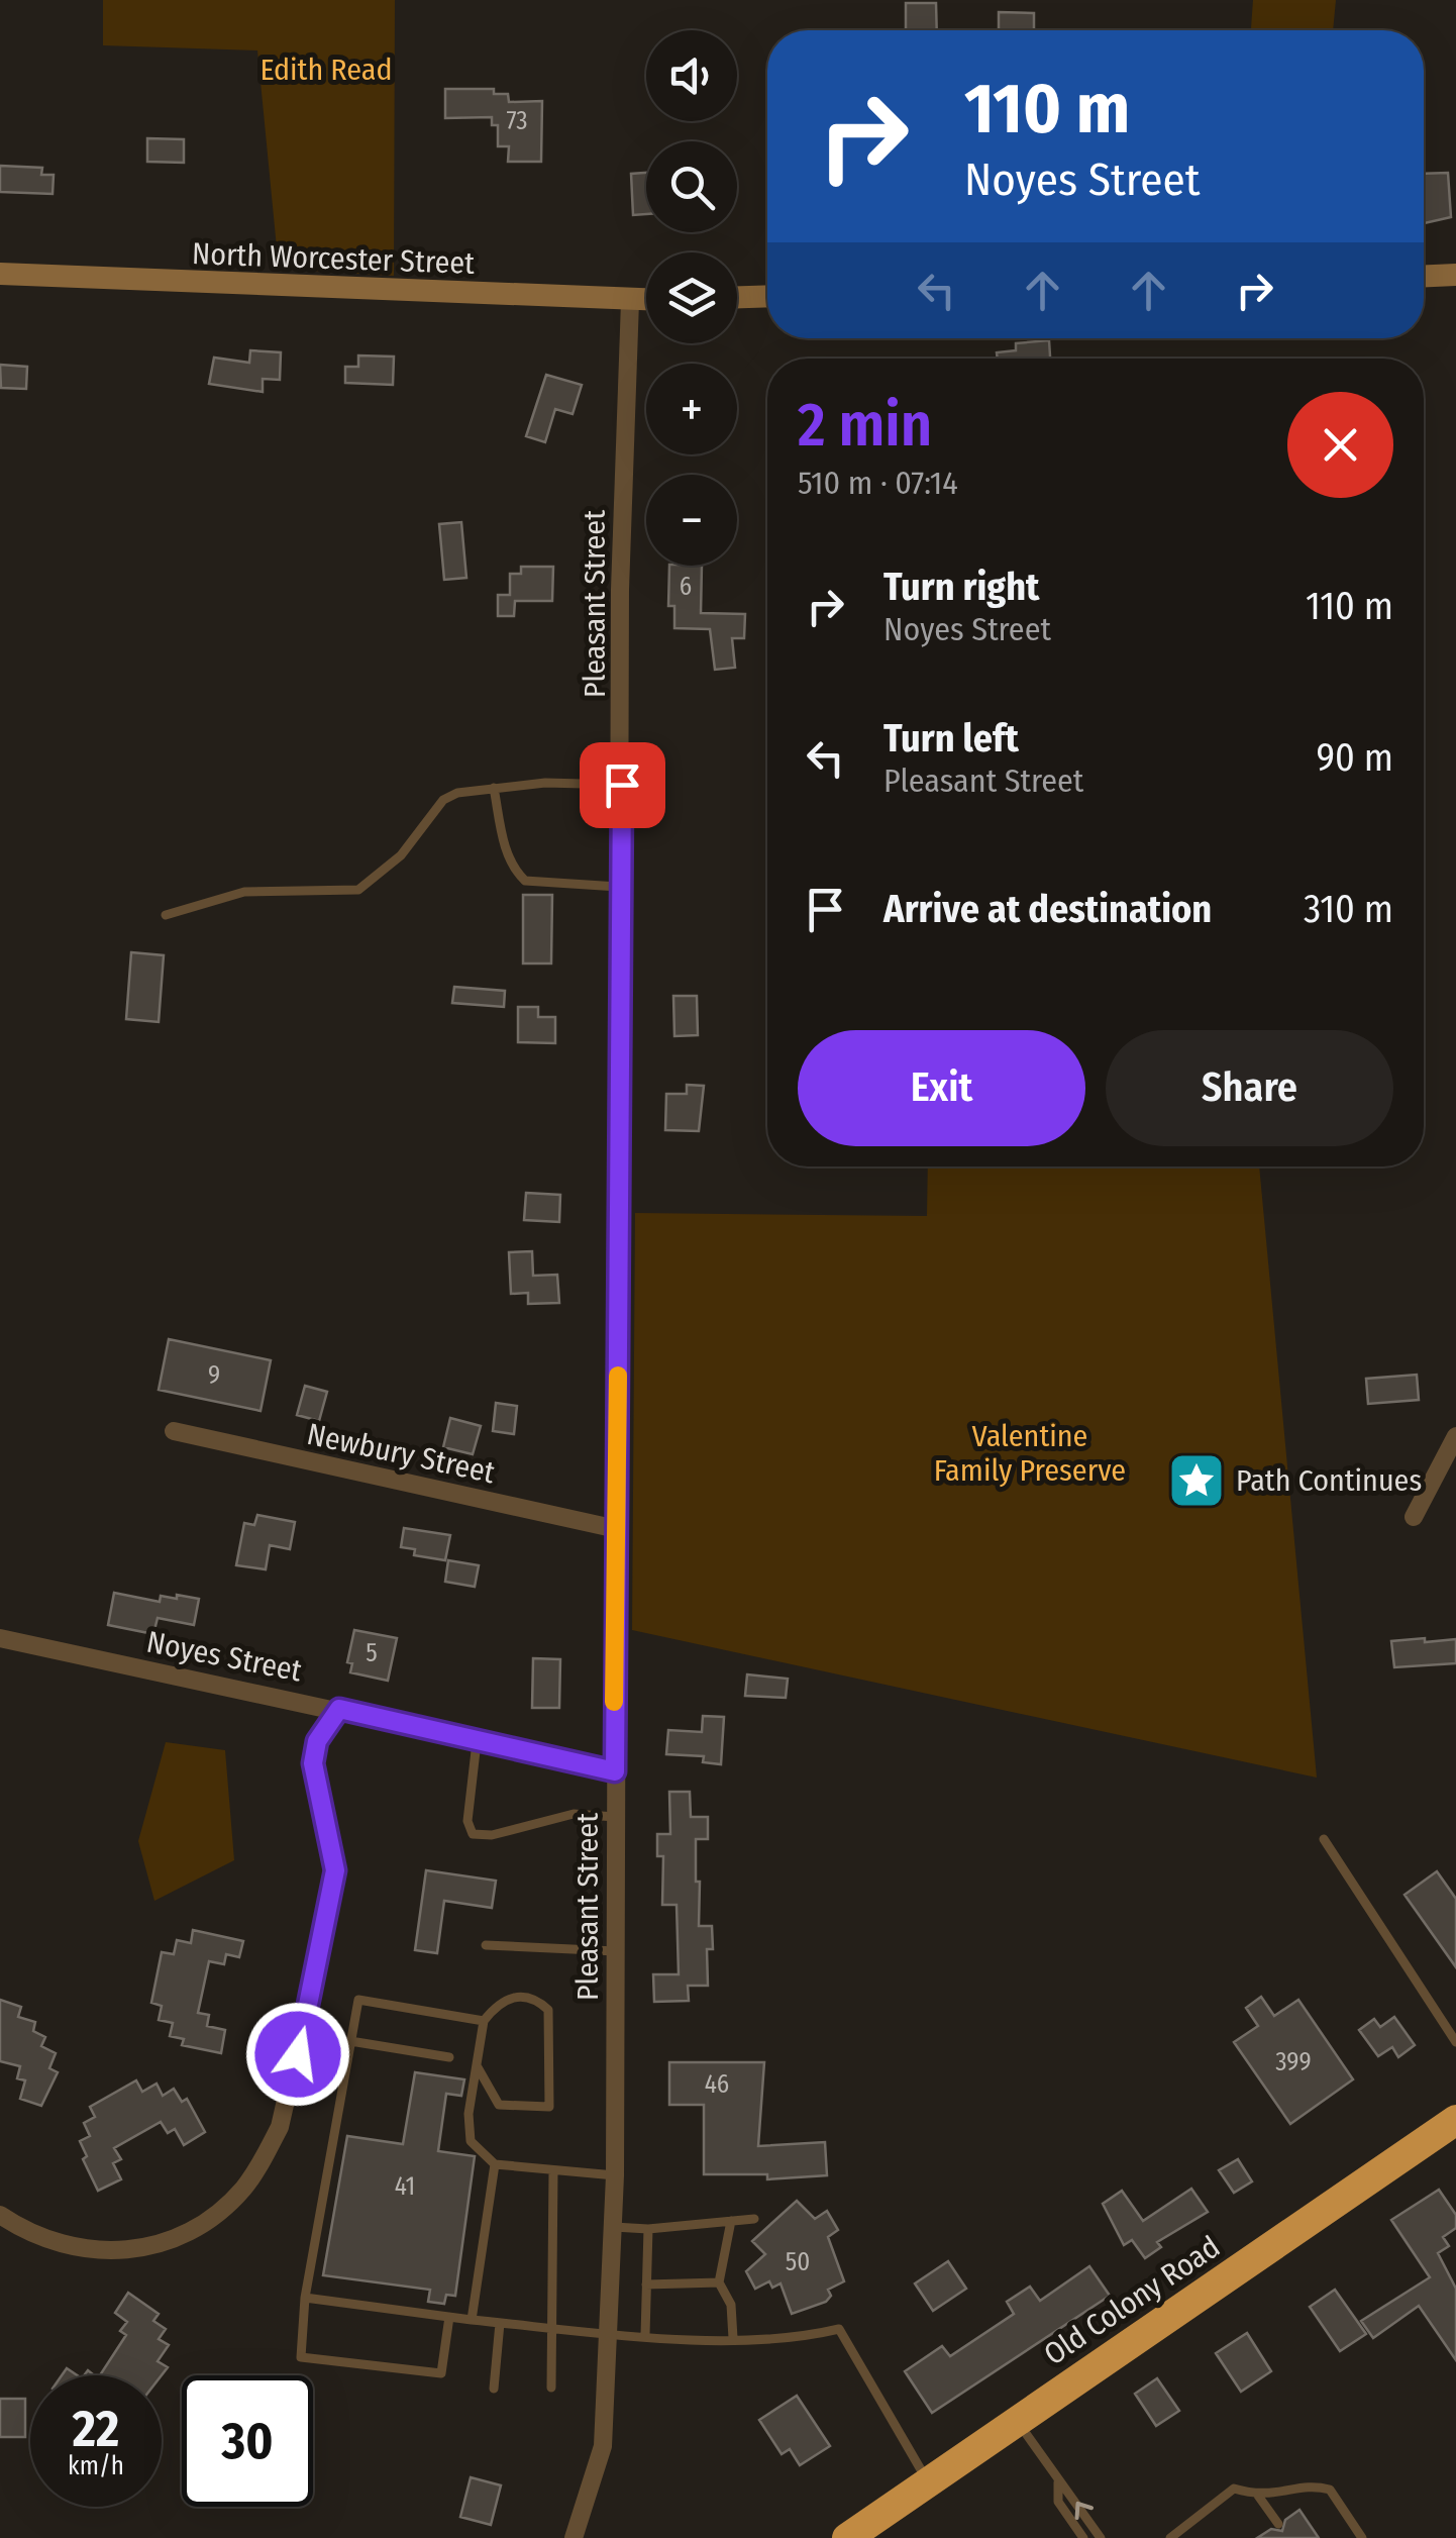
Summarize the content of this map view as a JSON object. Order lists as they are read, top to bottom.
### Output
{
  "streets": {
    "highway": ["Old Colony Road"],
    "street": [
      "North Worcester Street",
      "Pleasant Street",
      "Newbury Street",
      "Noyes Street"
    ]
  },
  "crossings": [
    ["North Worcester Street", "Pleasant Street"],
    ["Pleasant Street", "Newbury Street"],
    ["Pleasant Street", "Noyes Street"]
  ],
  "parks": ["Edith Read", "Valentine Family Preserve"],
  "places": {
    "place": ["Path Continues"]
  },
  "house_numbers": [
    "73",
    "6",
    "9",
    "5",
    "399",
    "46",
    "41",
    "50"
  ],
  "page": {
    "map_buttons": ["+", "−"],
    "turn": ["110 m", "Noyes Street"],
    "heading": ["2 min", "510 m · 07:14"],
    "list": [
      {
        "name": "Turn right",
        "note": "Noyes Street",
        "value": "110 m"
      },
      {
        "name": "Turn left",
        "note": "Pleasant Street",
        "value": "90 m"
      },
      {
        "name": "Arrive at destination",
        "value": "310 m"
      }
    ],
    "buttons": ["Exit", "Share"],
    "speed": "22 km/h",
    "limit": "30"
  }
}
